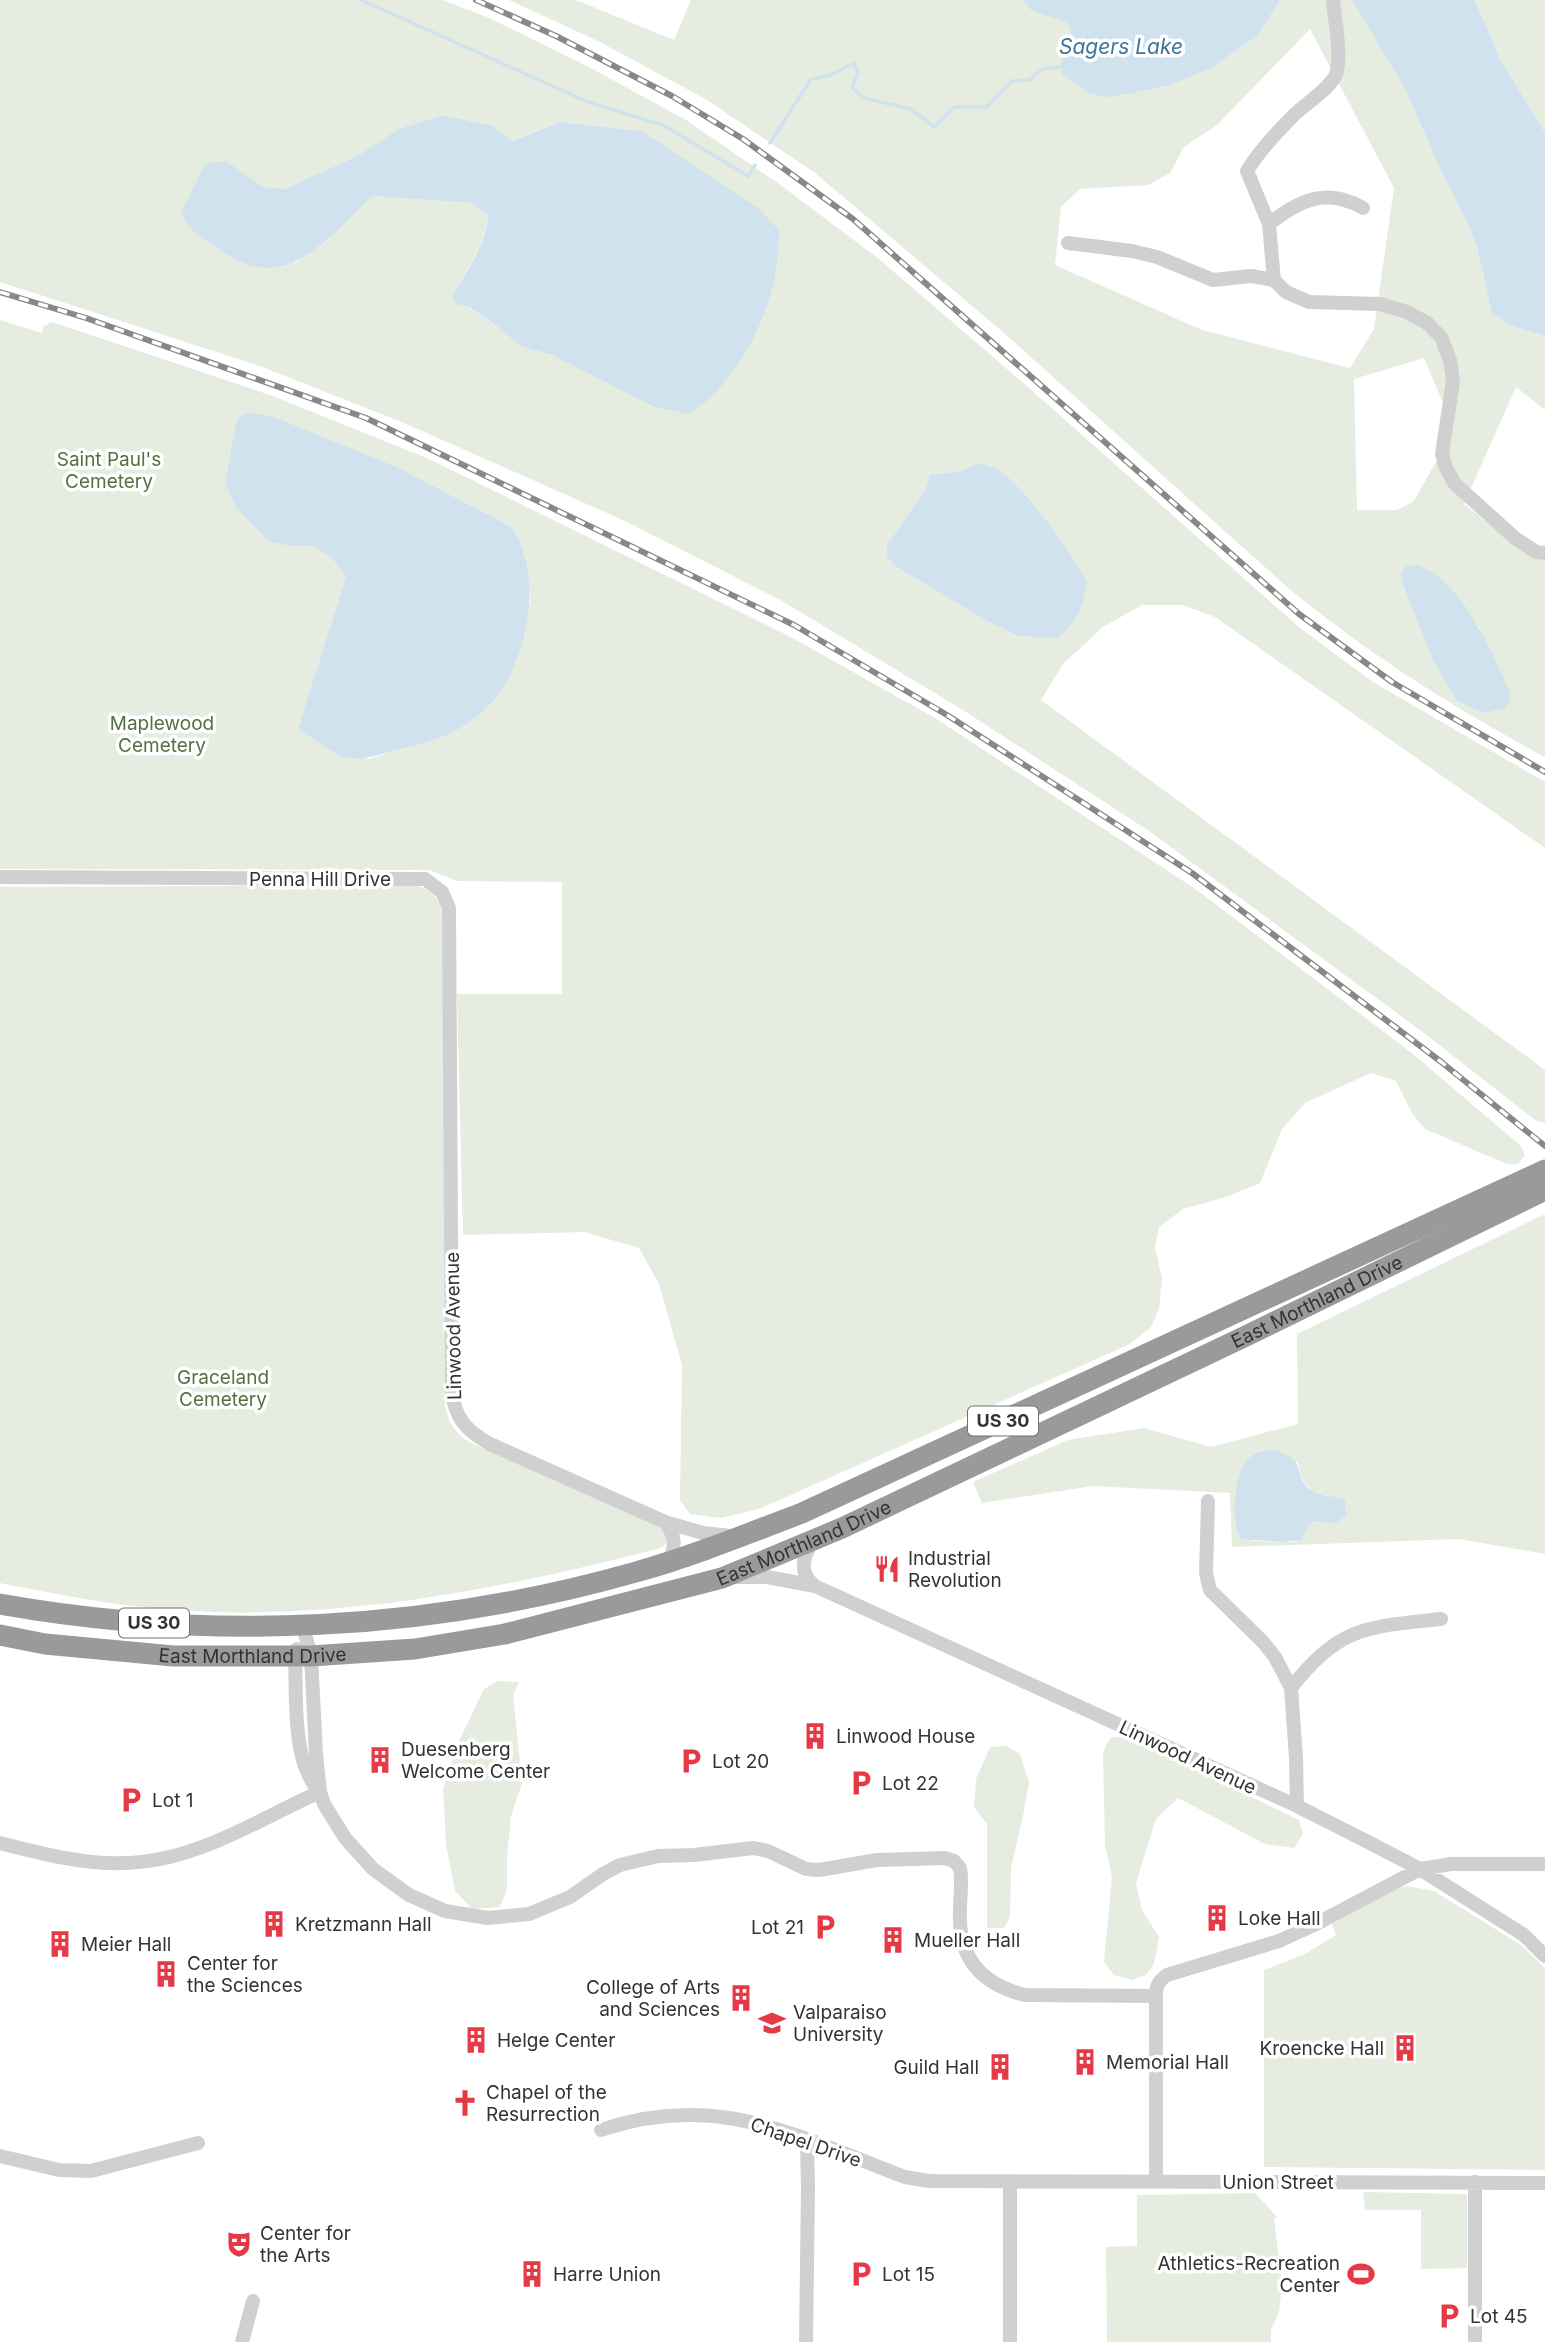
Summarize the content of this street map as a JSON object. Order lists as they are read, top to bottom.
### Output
{
  "streets": {
    "highway": ["East Morthland Drive", "US 30"],
    "street": [
      "Penna Hill Drive",
      "Linwood Avenue",
      "Chapel Drive",
      "Union Street"
    ]
  },
  "crossings": [
    ["Penna Hill Drive", "Linwood Avenue"],
    ["East Morthland Drive", "Linwood Avenue"],
    ["Chapel Drive", "Union Street"]
  ],
  "water": ["Sagers Lake"],
  "parks": ["Saint Paul's Cemetery", "Maplewood Cemetery", "Graceland Cemetery"],
  "places": {
    "restaurant": ["Industrial Revolution"],
    "building": [
      "Linwood House",
      "Duesenberg Welcome Center",
      "Loke Hall",
      "Kretzmann Hall",
      "Mueller Hall",
      "Meier Hall",
      "Center for the Sciences",
      "College of Arts and Sciences",
      "Helge Center",
      "Kroencke Hall",
      "Memorial Hall",
      "Guild Hall",
      "Harre Union"
    ],
    "parking": [
      "Lot 20",
      "Lot 22",
      "Lot 1",
      "Lot 21",
      "Lot 15",
      "Lot 45"
    ],
    "school or university": ["Valparaiso University"],
    "church": ["Chapel of the Resurrection"],
    "theatre": ["Center for the Arts"],
    "sports": ["Athletics-Recreation Center"]
  }
}
